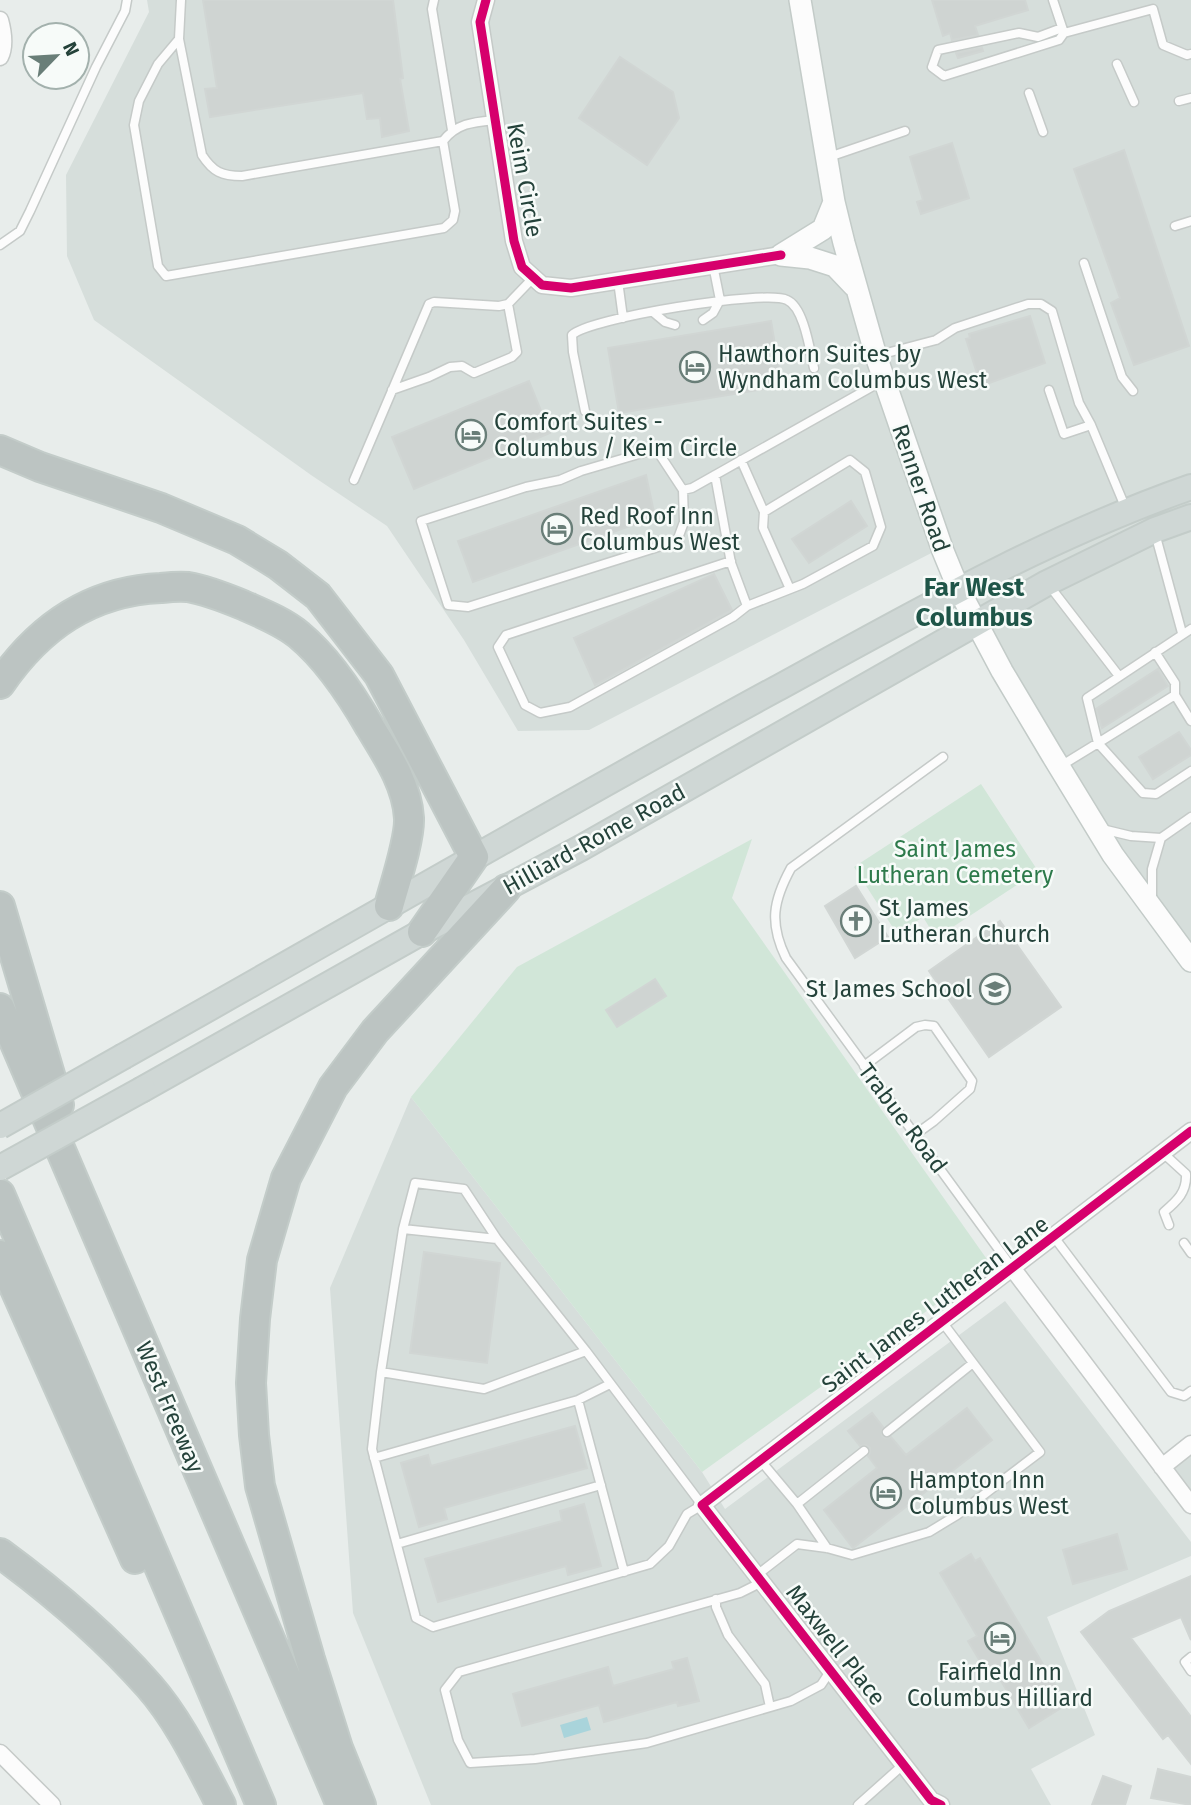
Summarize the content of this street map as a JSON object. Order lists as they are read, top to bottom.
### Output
{
  "streets": {
    "highway": ["West Freeway"],
    "main road": ["Renner Road", "Hilliard-Rome Road"],
    "street": [
      "Keim Circle",
      "Trabue Road",
      "Saint James Lutheran Lane",
      "Maxwell Place"
    ]
  },
  "crossings": [
    ["Renner Road", "Hilliard-Rome Road"],
    ["Trabue Road", "Saint James Lutheran Lane"],
    ["Saint James Lutheran Lane", "Maxwell Place"]
  ],
  "districts": ["Far West Columbus"],
  "parks": ["Saint James Lutheran Cemetery"],
  "places": {
    "hotel": [
      "Hawthorn Suites by Wyndham Columbus West",
      "Comfort Suites - Columbus / Keim Circle",
      "Red Roof Inn Columbus West",
      "Hampton Inn Columbus West",
      "Fairfield Inn Columbus Hilliard"
    ],
    "church": ["St James Lutheran Church"],
    "school or university": ["St James School"]
  },
  "north": "top right"
}
